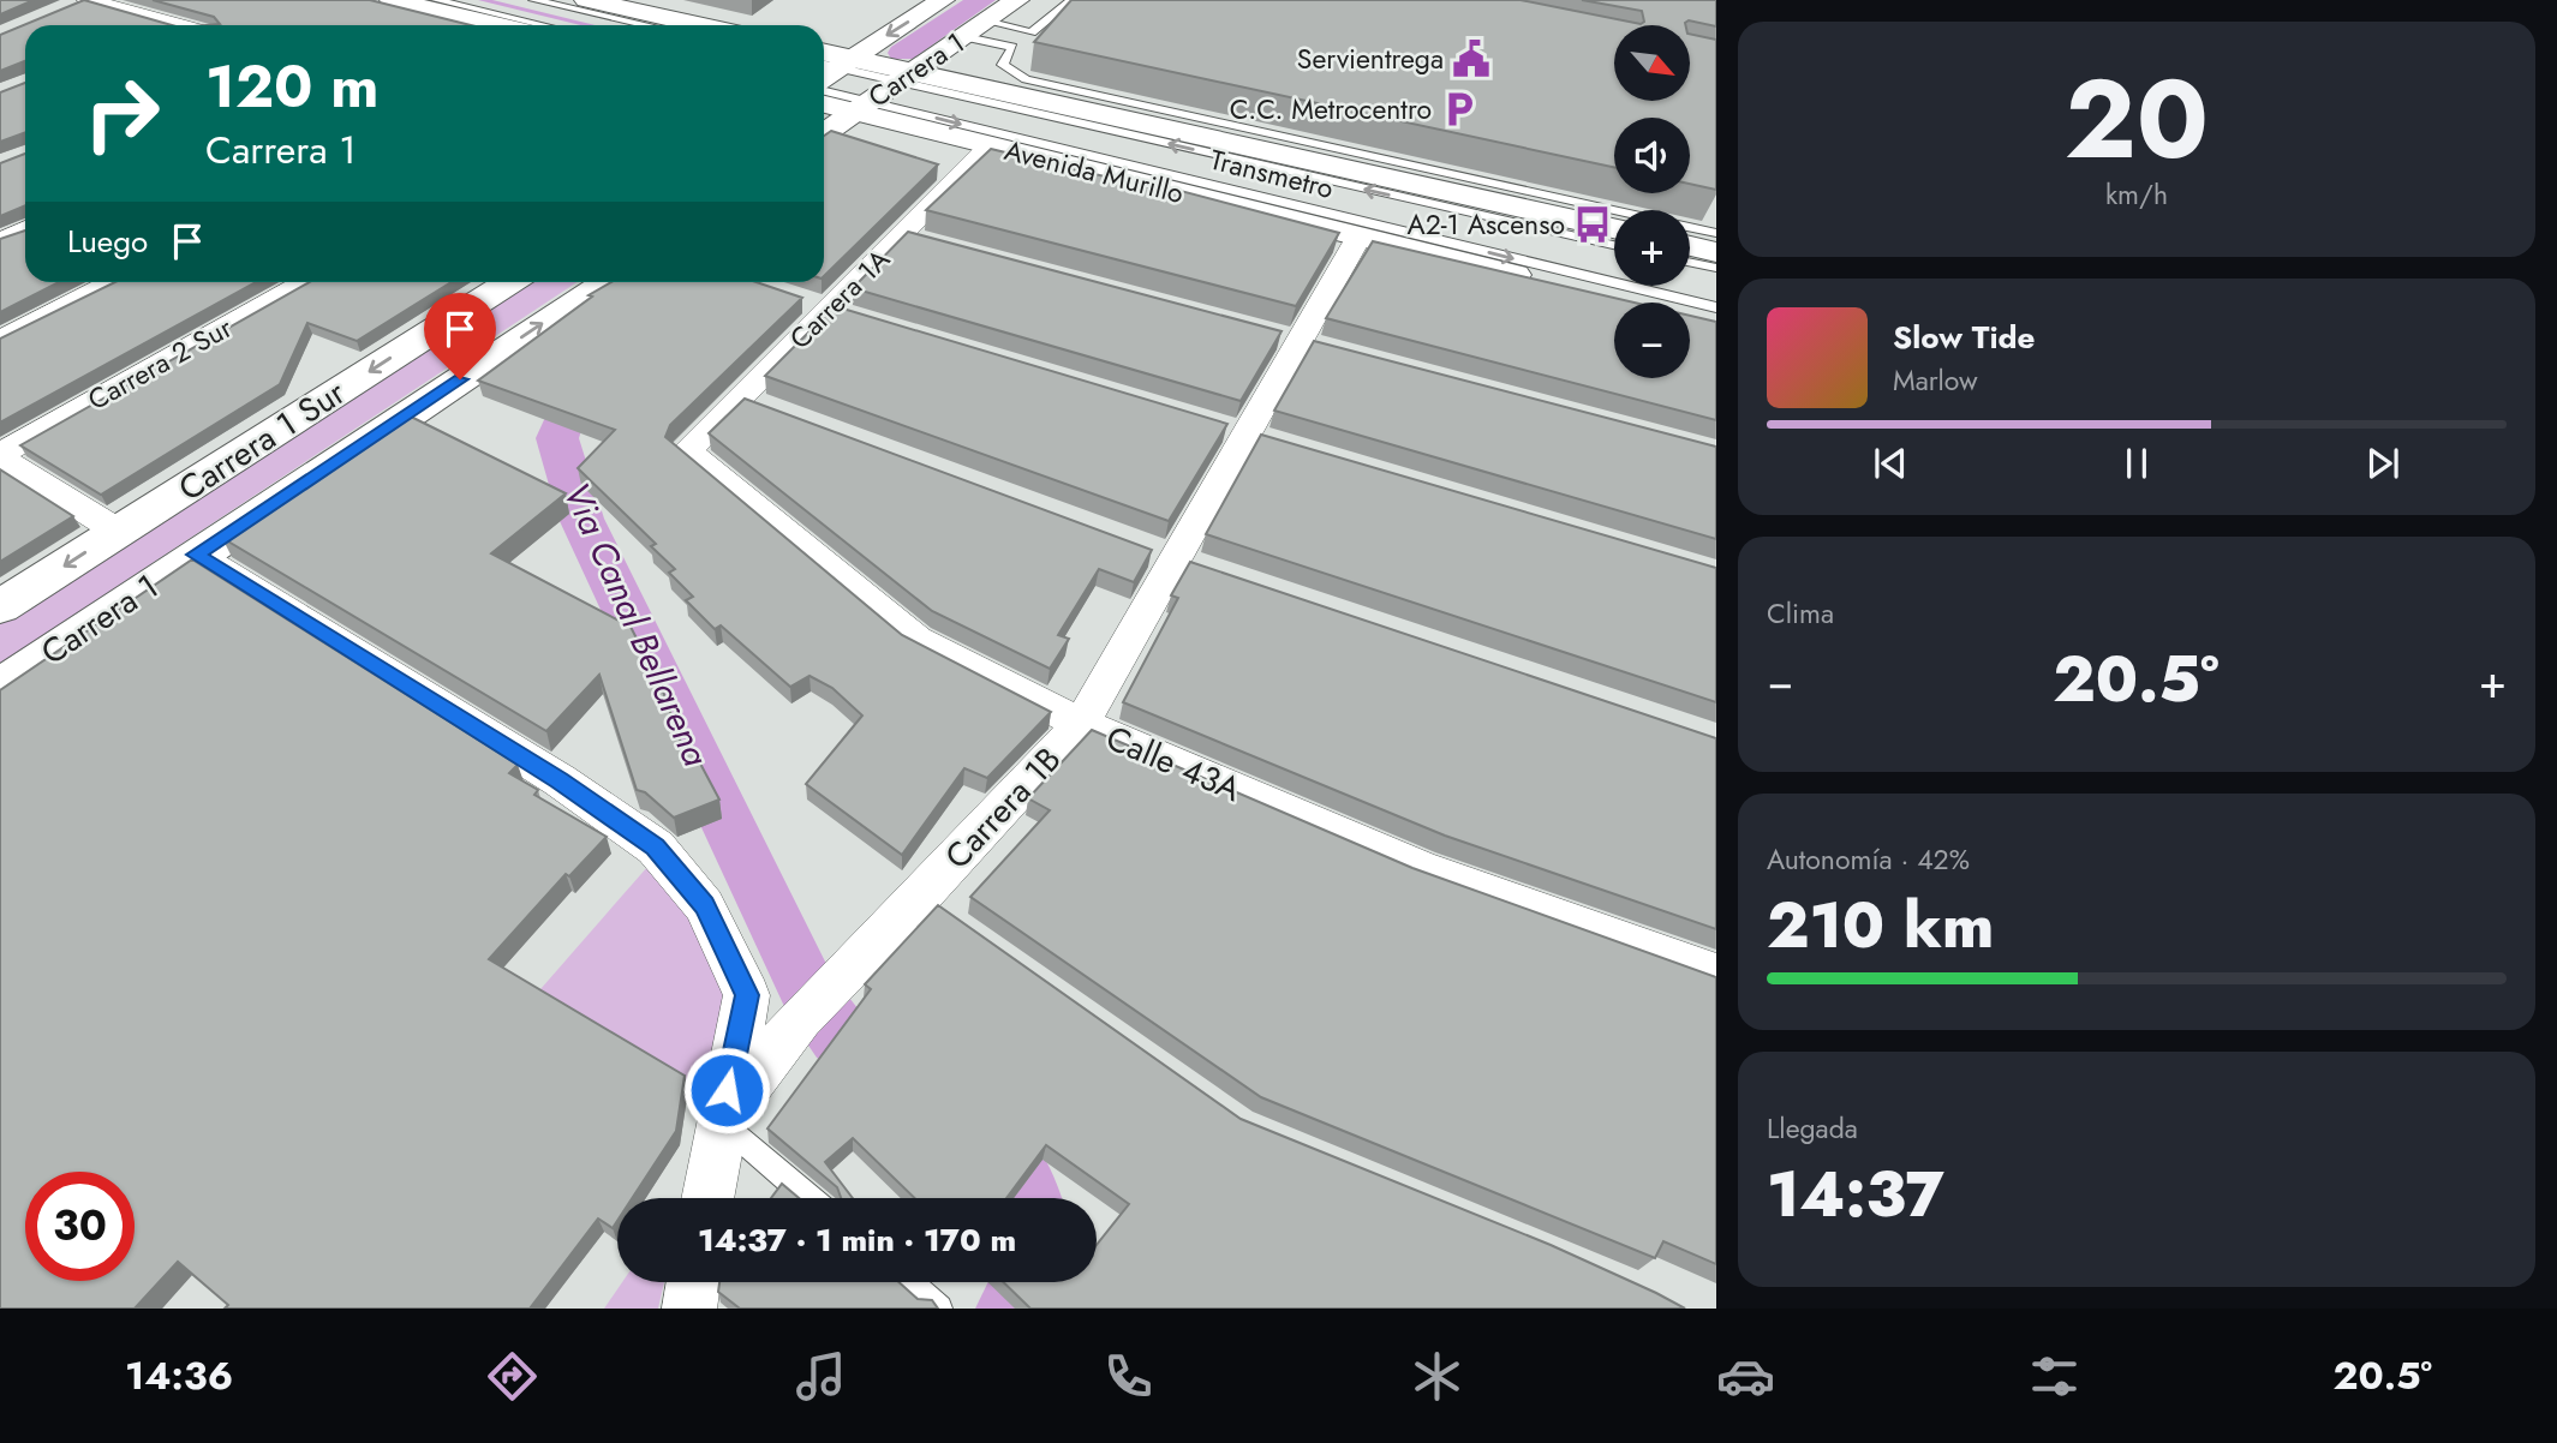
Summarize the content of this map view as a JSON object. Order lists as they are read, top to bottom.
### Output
{
  "streets": {
    "main road": ["Carrera 1", "Avenida Murillo", "Carrera 1 Sur"],
    "street": [
      "Carrera 1A",
      "Carrera 2 Sur",
      "Calle 43A",
      "Carrera 1B"
    ],
    "lane": ["Transmetro"]
  },
  "crossings": [
    ["Carrera 1", "Avenida Murillo"],
    ["Carrera 1", "Transmetro"],
    ["Avenida Murillo", "Transmetro"],
    ["Avenida Murillo", "Carrera 1A"],
    ["Avenida Murillo", "Carrera 1B"],
    ["Carrera 1A", "Calle 43A"],
    ["Calle 43A", "Carrera 1B"]
  ],
  "one_way": ["Carrera 1", "Carrera 1 Sur"],
  "water": ["Via Canal Bellarena"],
  "places": {
    "public building": ["Servientrega"],
    "parking": ["C.C. Metrocentro"],
    "bus stop": ["A2-1 Ascenso"]
  },
  "north": "bottom right",
  "page": {
    "tile": [
      ["20", "km/h"],
      "Clima",
      ["Autonomía · 42%", "210 km"],
      ["Llegada", "14:37"]
    ],
    "map_buttons": ["+", "−"],
    "turn": ["120 m", "Carrera 1"],
    "then": "Luego",
    "song": ["Slow Tide", "Marlow"],
    "heat": ["−", "20.5°", "+"],
    "limit": "30",
    "trip": "14:37 · 1 min · 170 m",
    "tabs": ["14:36", "20.5°"]
  }
}
